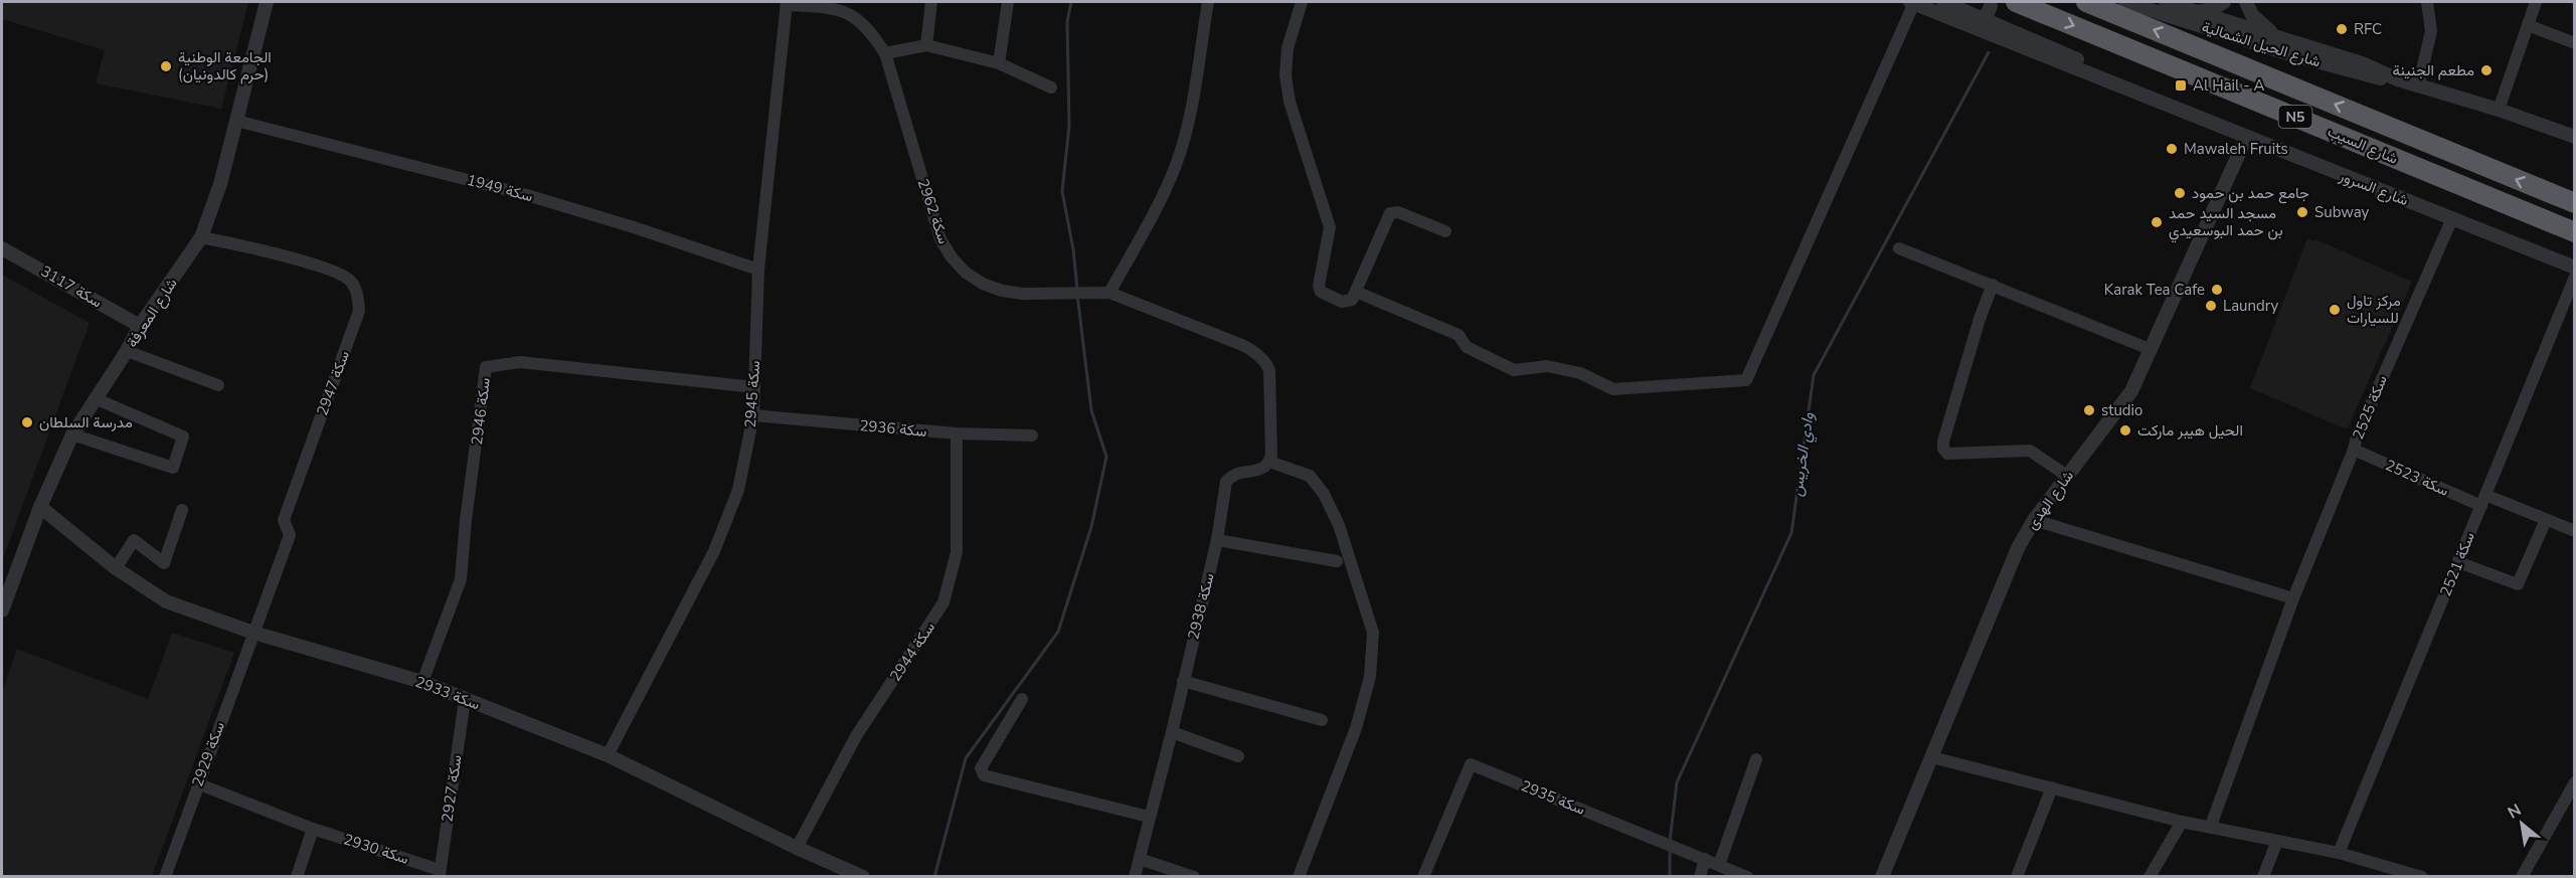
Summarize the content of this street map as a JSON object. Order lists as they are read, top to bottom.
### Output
{
  "streets": {
    "highway": ["N5", "شارع السيب"],
    "street": [
      "شارع الحيل الشمالية",
      "سكة 1949",
      "شارع السرور",
      "سكة 2962",
      "سكة 3117",
      "شارع المعرفة",
      "سكة 2947",
      "سكة 2945",
      "سكة 2525",
      "سكة 2946",
      "سكة 2936",
      "سكة 2523",
      "شارع الهدى",
      "سكة 2521",
      "سكة 2938",
      "سكة 2944",
      "سكة 2933",
      "سكة 2929",
      "سكة 2927",
      "سكة 2935",
      "سكة 2930"
    ]
  },
  "crossings": [
    ["سكة 1949", "شارع المعرفة"],
    ["سكة 1949", "سكة 2945"],
    ["شارع السرور", "سكة 2525"],
    ["شارع السرور", "شارع الهدى"],
    ["سكة 2962", "سكة 2945"],
    ["سكة 2962", "سكة 2938"],
    ["سكة 3117", "شارع المعرفة"],
    ["شارع المعرفة", "سكة 2947"],
    ["شارع المعرفة", "سكة 2933"],
    ["سكة 2947", "سكة 2933"],
    ["سكة 2947", "سكة 2929"],
    ["سكة 2945", "سكة 2946"],
    ["سكة 2945", "سكة 2936"],
    ["سكة 2945", "سكة 2933"],
    ["سكة 2525", "سكة 2523"],
    ["سكة 2946", "سكة 2933"],
    ["سكة 2936", "سكة 2944"],
    ["سكة 2523", "سكة 2521"],
    ["سكة 2944", "سكة 2933"],
    ["سكة 2933", "سكة 2929"],
    ["سكة 2933", "سكة 2927"],
    ["سكة 2929", "سكة 2930"],
    ["سكة 2927", "سكة 2930"]
  ],
  "water": ["وادي الخريس"],
  "places": {
    "other": [
      "RFC",
      "الجامعة الوطنية (حرم كالدونيان)",
      "مطعم الجنينة",
      "Mawaleh Fruits",
      "جامع حمد بن حمود",
      "Subway",
      "مسجد السيد حمد بن حمد البوسعيدي",
      "Karak Tea Cafe",
      "Laundry",
      "مركز تاول للسيارات",
      "studio",
      "مدرسة السلطان",
      "الحيل هيبر ماركت"
    ],
    "transit": ["Al Hail - A"]
  },
  "north": "top left"
}
